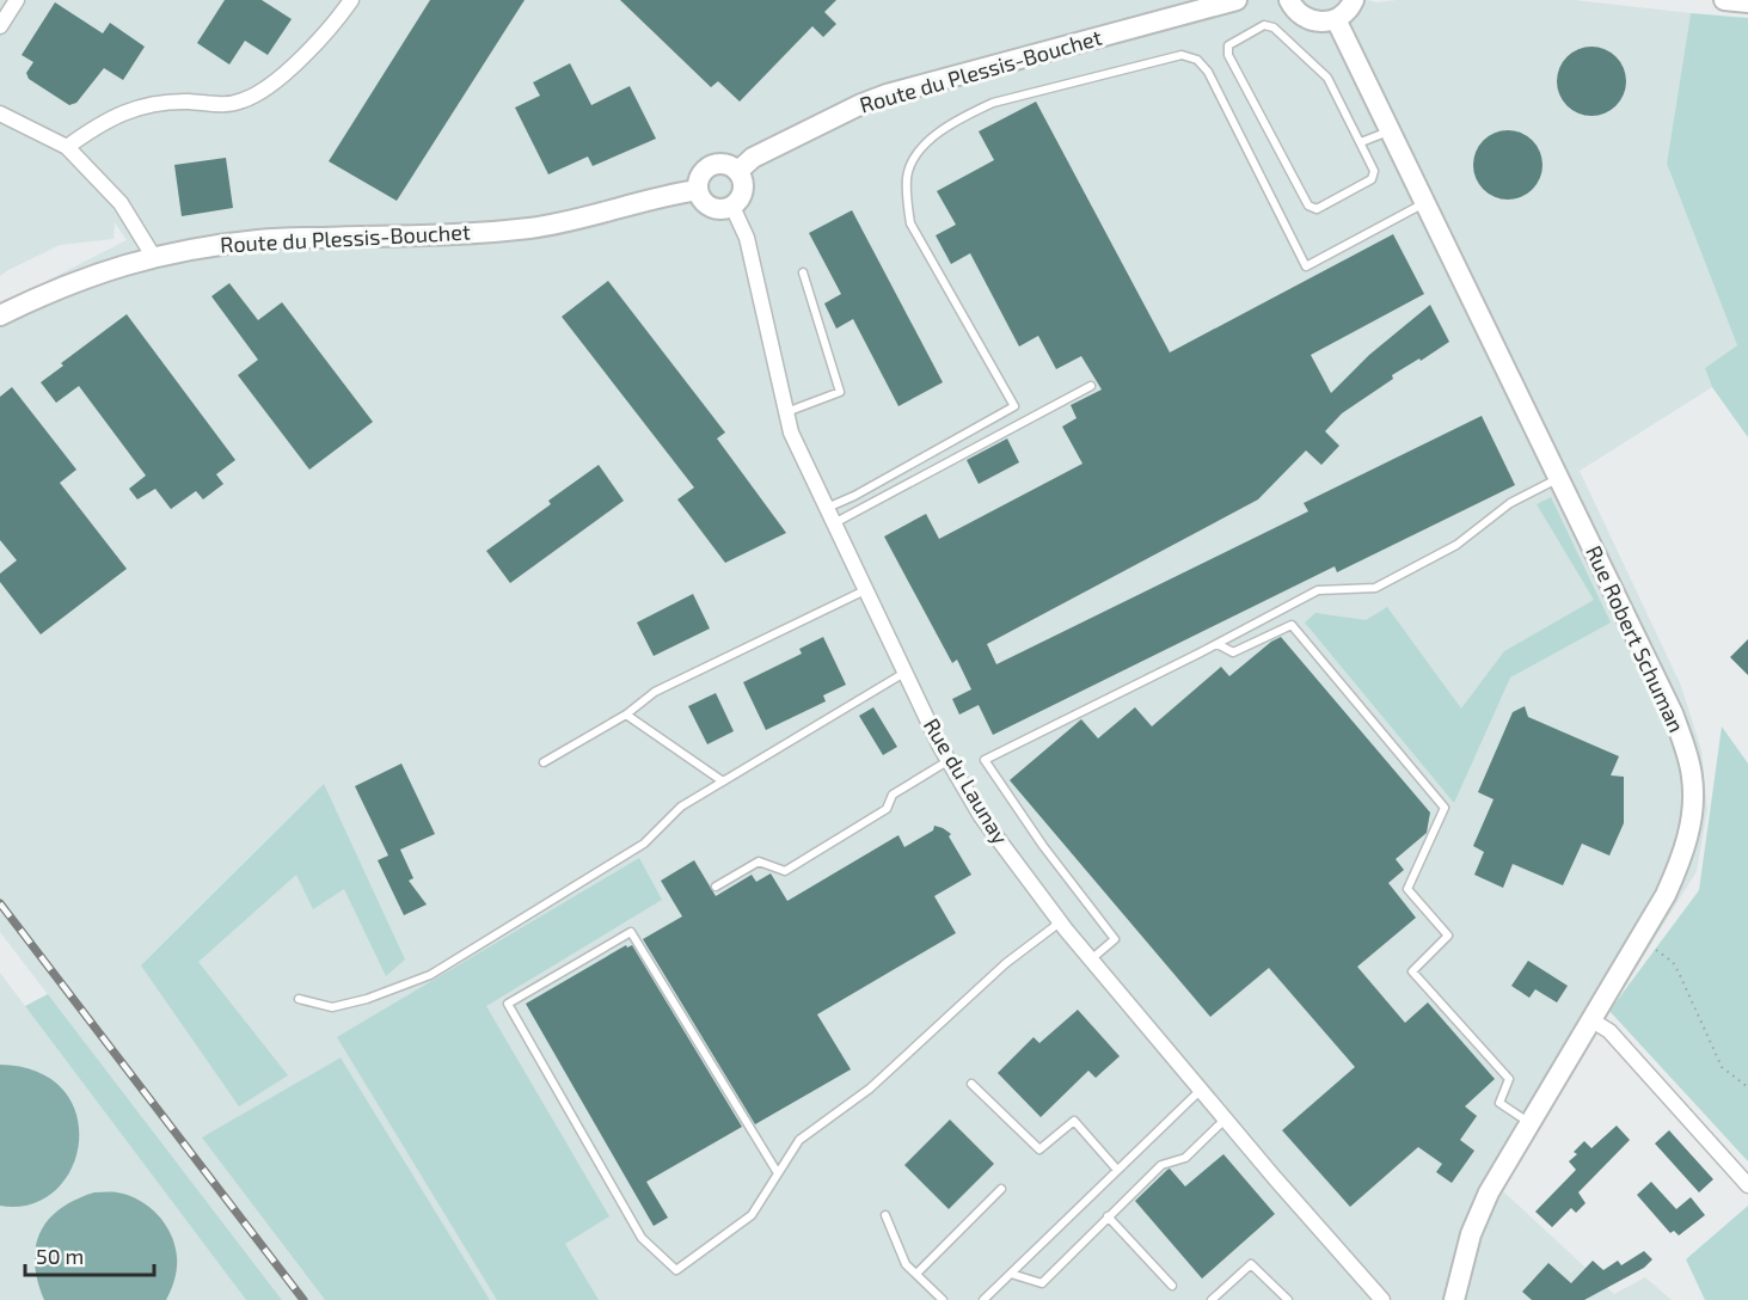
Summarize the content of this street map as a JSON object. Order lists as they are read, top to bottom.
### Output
{
  "streets": {
    "street": ["Route du Plessis-Bouchet", "Rue Robert Schuman", "Rue du Launay"]
  },
  "crossings": [
    ["Route du Plessis-Bouchet", "Rue du Launay"]
  ],
  "scale_bar": "50 m"
}
